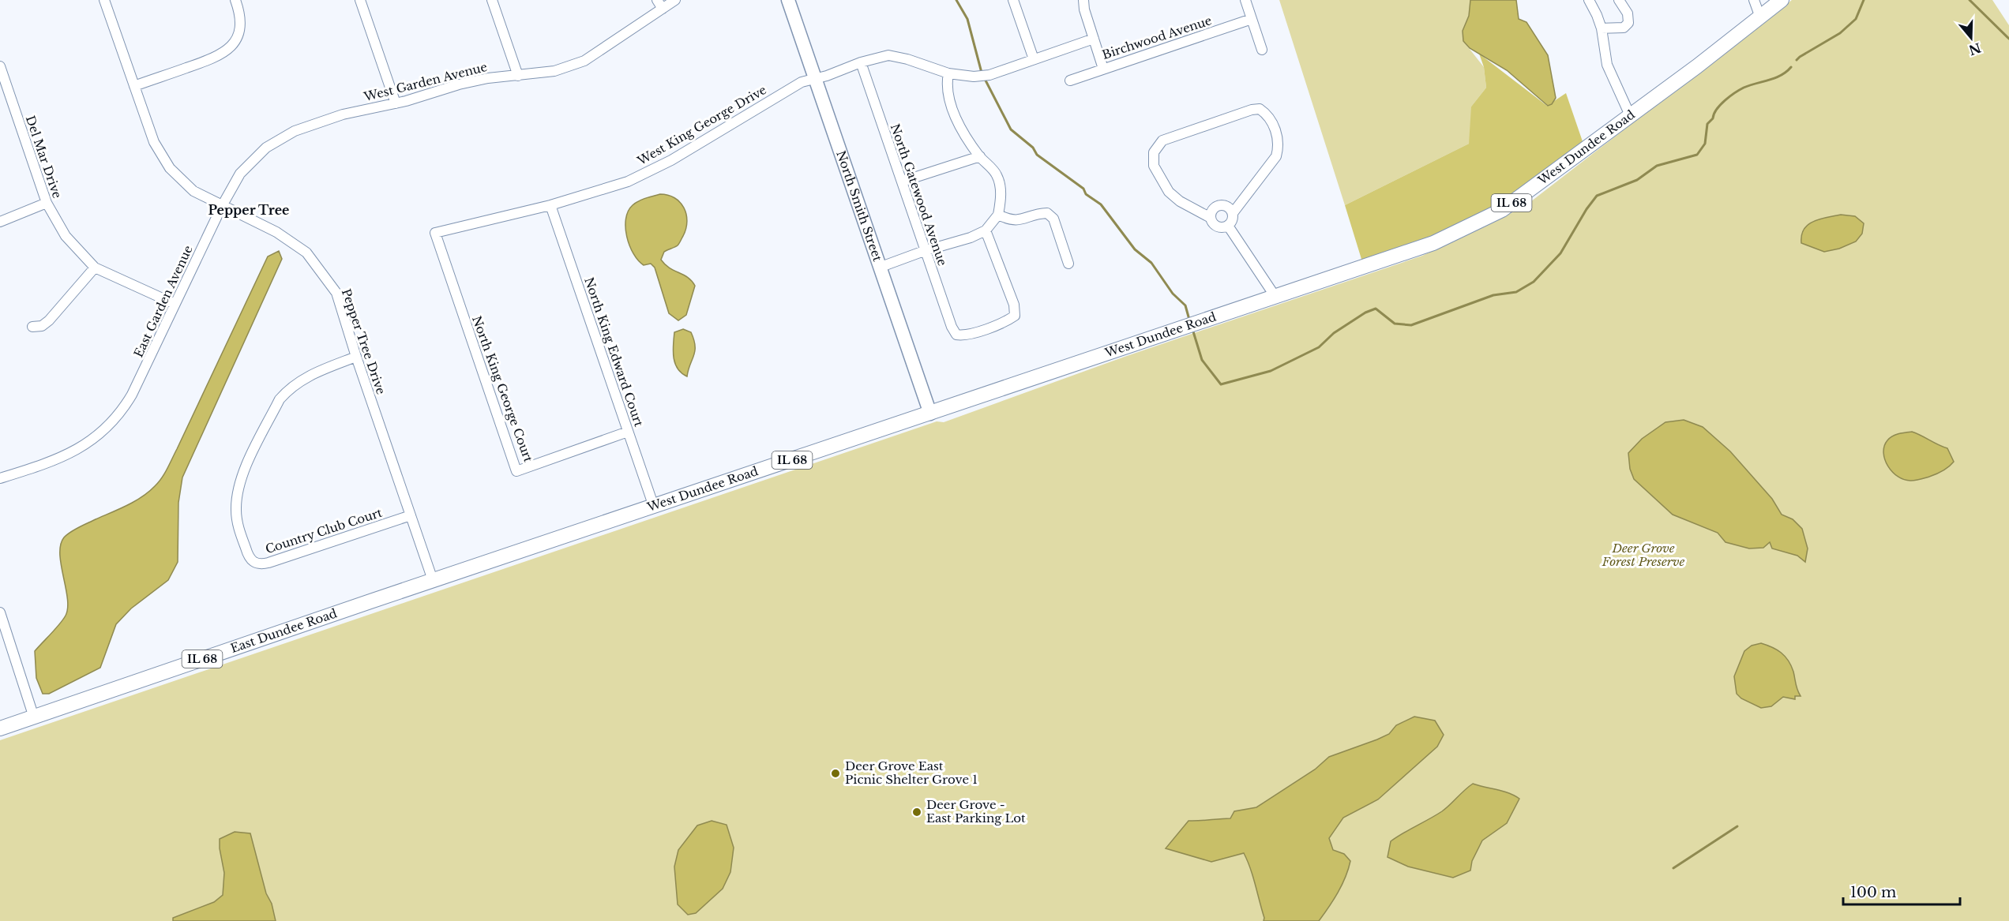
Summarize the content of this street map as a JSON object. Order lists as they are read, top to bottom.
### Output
{
  "streets": {
    "main road": ["West Dundee Road", "IL 68", "East Dundee Road"],
    "street": [
      "Birchwood Avenue",
      "West Garden Avenue",
      "West King George Drive",
      "Del Mar Drive",
      "North Gatewood Avenue",
      "North Smith Street",
      "East Garden Avenue",
      "Pepper Tree Drive",
      "North King Edward Court",
      "North King George Court",
      "Country Club Court"
    ]
  },
  "crossings": [
    ["West Garden Avenue", "East Garden Avenue"],
    ["West King George Drive", "North Gatewood Avenue"],
    ["West King George Drive", "North Smith Street"],
    ["West King George Drive", "North King Edward Court"],
    ["West King George Drive", "North King George Court"],
    ["West Dundee Road", "North Smith Street"],
    ["West Dundee Road", "North King Edward Court"],
    ["West Dundee Road", "East Dundee Road"],
    ["Del Mar Drive", "East Garden Avenue"],
    ["East Garden Avenue", "Pepper Tree Drive"],
    ["Pepper Tree Drive", "Country Club Court"],
    ["Pepper Tree Drive", "East Dundee Road"],
    ["North King Edward Court", "North King George Court"]
  ],
  "districts": ["Pepper Tree"],
  "parks": ["Deer Grove Forest Preserve"],
  "places": ["Deer Grove East Picnic Shelter Grove 1", "Deer Grove - East Parking Lot"],
  "scale_bar": "100 m",
  "north": "bottom"
}
